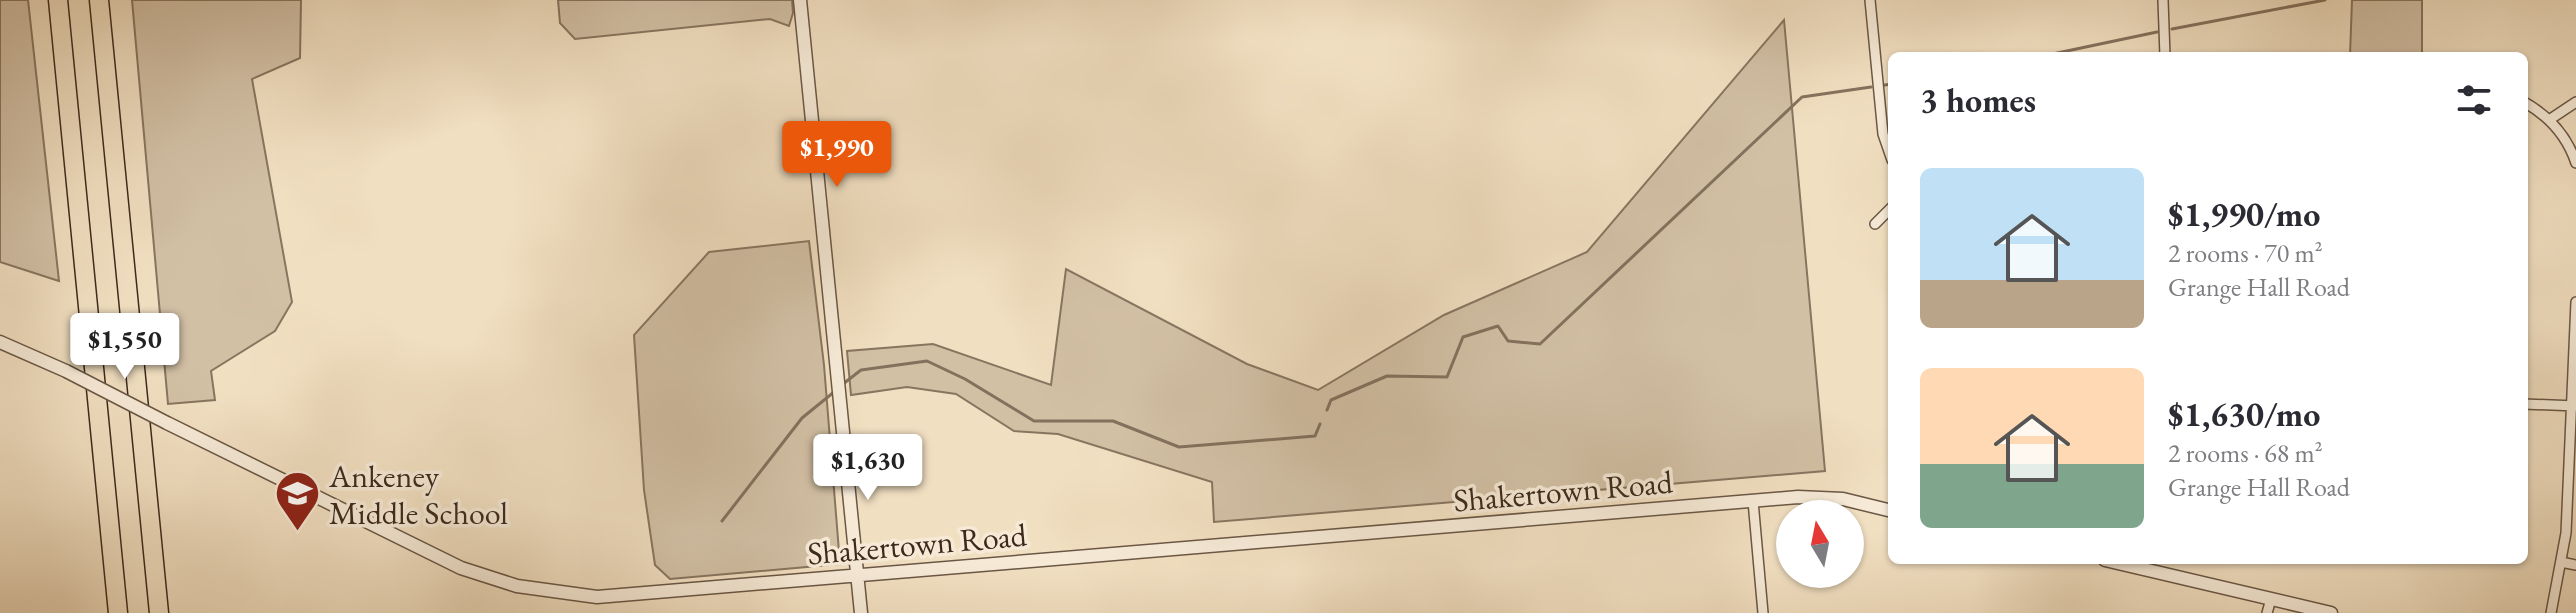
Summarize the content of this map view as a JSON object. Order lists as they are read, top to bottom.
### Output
{
  "streets": {
    "street": ["Shakertown Road"]
  },
  "places": {
    "school or university": ["Ankeney Middle School"]
  },
  "north": "top",
  "page": {
    "heading": "3 homes",
    "price": ["$1,990", "$1,550", "$1,630"],
    "list": [
      {
        "name": "$1,990/mo",
        "note": "2 rooms · 70 m² · Grange Hall Road"
      },
      {
        "name": "$1,630/mo",
        "note": "2 rooms · 68 m² · Grange Hall Road"
      }
    ]
  }
}
